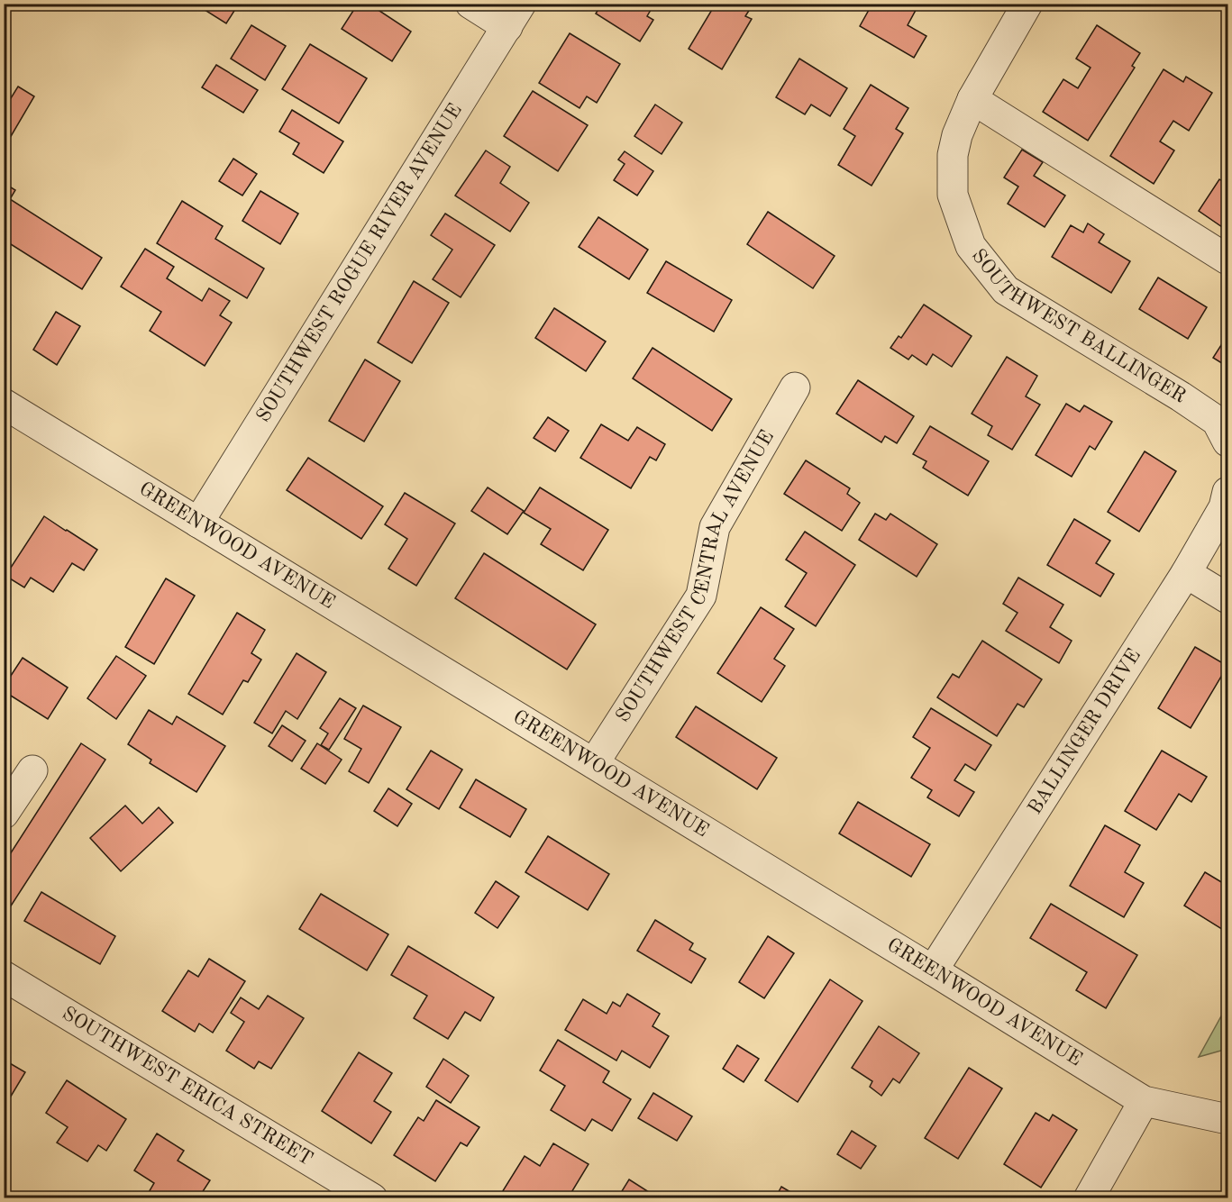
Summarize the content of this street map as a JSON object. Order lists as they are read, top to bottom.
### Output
{
  "streets": {
    "street": [
      "SOUTHWEST ROGUE RIVER AVENUE",
      "SOUTHWEST BALLINGER",
      "GREENWOOD AVENUE",
      "SOUTHWEST CENTRAL AVENUE",
      "BALLINGER DRIVE",
      "SOUTHWEST ERICA STREET"
    ]
  },
  "crossings": [
    ["SOUTHWEST ROGUE RIVER AVENUE", "GREENWOOD AVENUE"],
    ["GREENWOOD AVENUE", "SOUTHWEST CENTRAL AVENUE"],
    ["GREENWOOD AVENUE", "BALLINGER DRIVE"]
  ]
}
